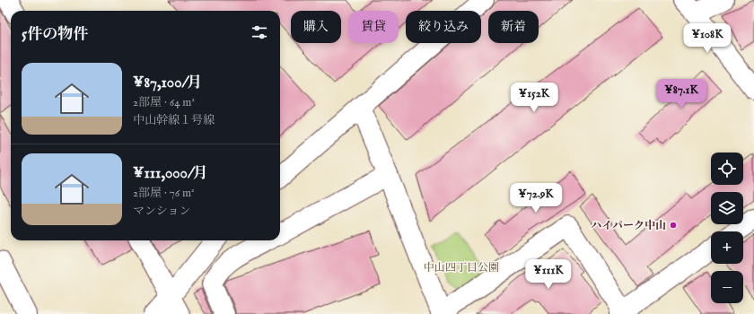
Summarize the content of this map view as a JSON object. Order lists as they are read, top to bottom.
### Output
{
  "parks": ["中山四丁目公園"],
  "places": ["ハイパーク中山"],
  "page": {
    "chip": [
      "購入",
      "賃貸",
      "絞り込み",
      "新着"
    ],
    "heading": "5件の物件",
    "price": [
      "¥108K",
      "¥87.1K",
      "¥152K",
      "¥72.9K",
      "¥111K"
    ],
    "list": [
      {
        "name": "¥87,100/月",
        "note": "2部屋 · 64 m² · 中山幹線１号線"
      },
      {
        "name": "¥111,000/月",
        "note": "2部屋 · 76 m² · マンション"
      }
    ],
    "map_buttons": ["+", "−"]
  }
}
